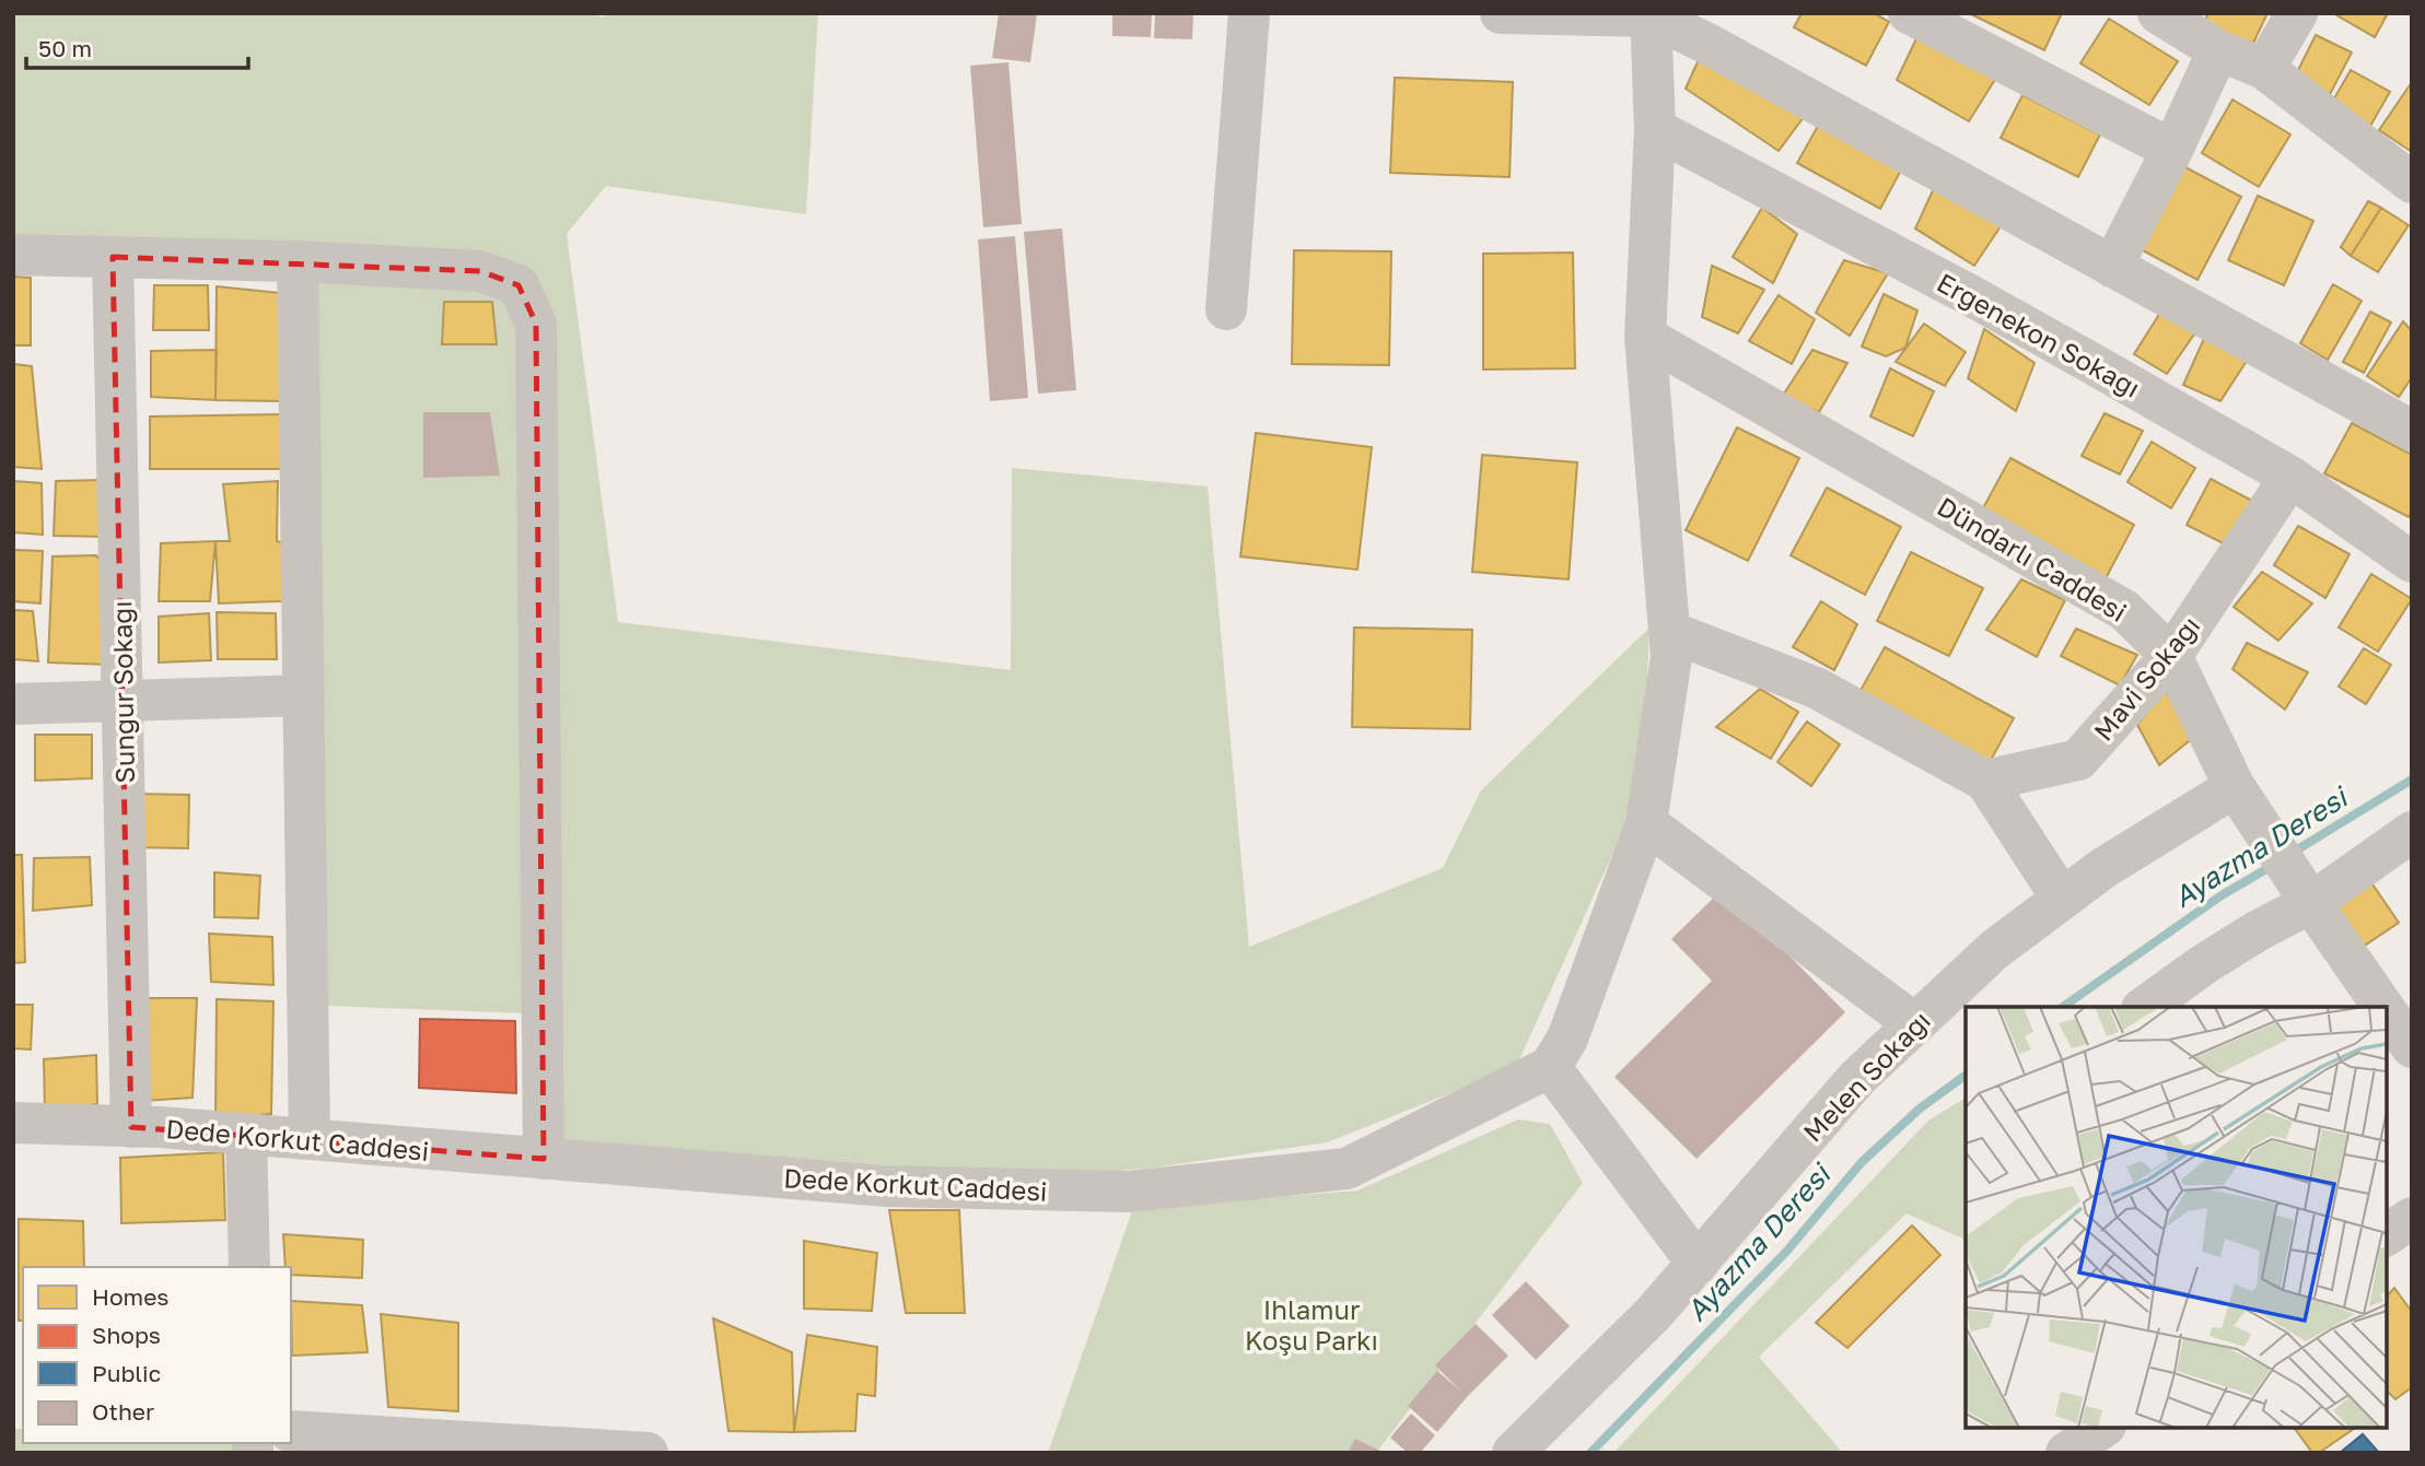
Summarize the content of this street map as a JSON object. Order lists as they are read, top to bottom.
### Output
{
  "streets": {
    "street": [
      "Ergenekon Sokağı",
      "Dündarlı Caddesi",
      "Mavi Sokağı",
      "Sungur Sokağı",
      "Melen Sokağı",
      "Dede Korkut Caddesi"
    ]
  },
  "crossings": [
    ["Ergenekon Sokağı", "Mavi Sokağı"],
    ["Dündarlı Caddesi", "Mavi Sokağı"],
    ["Dündarlı Caddesi", "Melen Sokağı"],
    ["Sungur Sokağı", "Dede Korkut Caddesi"]
  ],
  "water": ["Ayazma Deresi"],
  "parks": ["Ihlamur Koşu Parkı"],
  "legend": [
    "Homes",
    "Shops",
    "Public",
    "Other"
  ],
  "scale_bar": "50 m"
}
